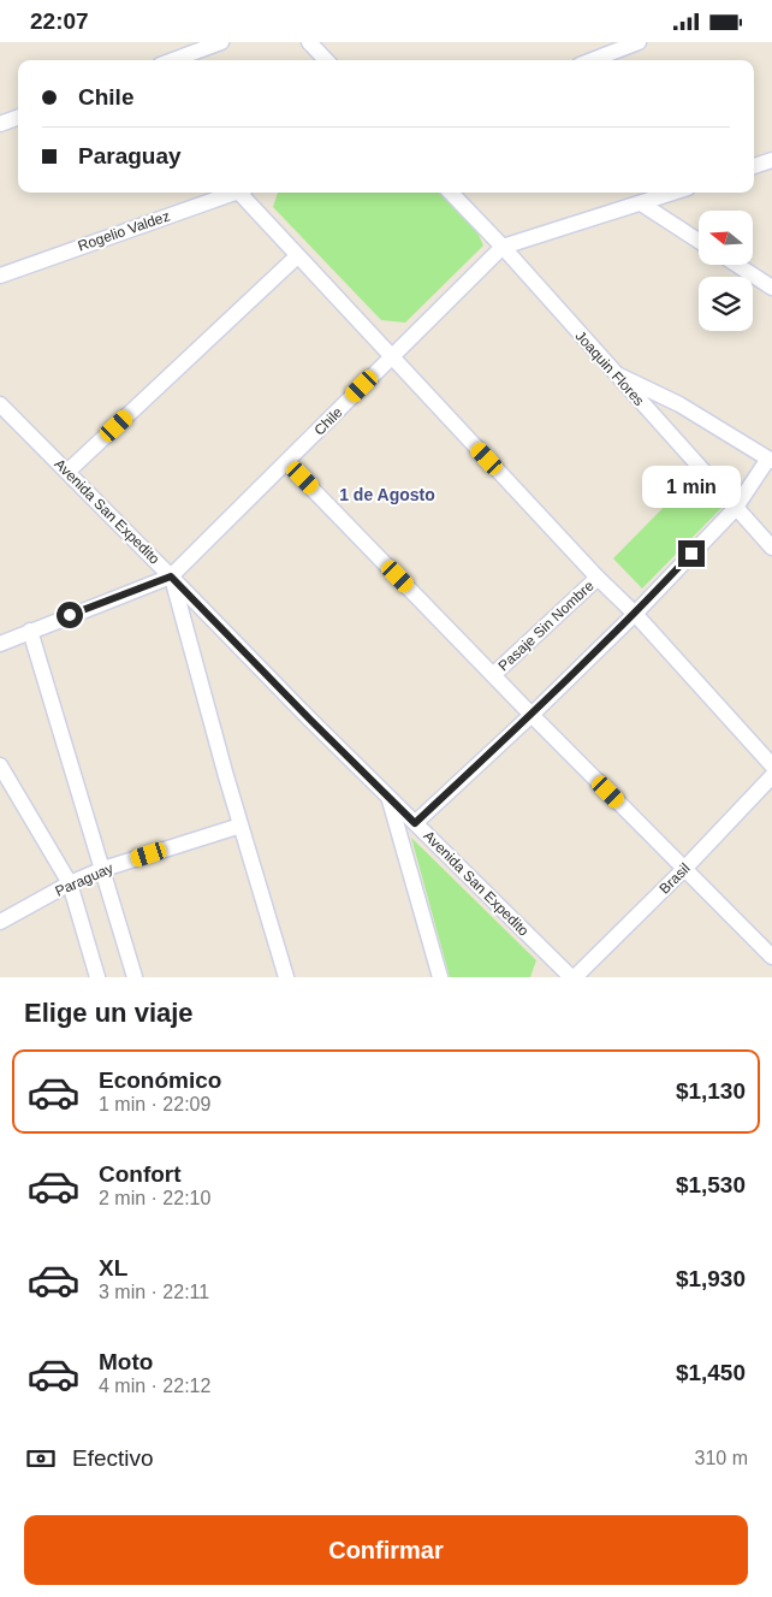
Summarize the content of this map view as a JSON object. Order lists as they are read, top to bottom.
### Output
{
  "streets": {
    "street": [
      "Rogelio Valdez",
      "Joaquin Flores",
      "Chile",
      "Avenida San Expedito",
      "Pasaje Sin Nombre",
      "Brasil",
      "Paraguay"
    ]
  },
  "crossings": [
    ["Joaquin Flores", "Chile"],
    ["Chile", "Avenida San Expedito"],
    ["Avenida San Expedito", "Brasil"]
  ],
  "districts": ["1 de Agosto"],
  "north": "left",
  "page": {
    "status": "22:07",
    "banner": ["Chile", "Paraguay"],
    "bubble": "1 min",
    "heading": "Elige un viaje",
    "list": [
      {
        "name": "Económico",
        "note": "1 min · 22:09",
        "value": "$1,130"
      },
      {
        "name": "Confort",
        "note": "2 min · 22:10",
        "value": "$1,530"
      },
      {
        "name": "XL",
        "note": "3 min · 22:11",
        "value": "$1,930"
      },
      {
        "name": "Moto",
        "note": "4 min · 22:12",
        "value": "$1,450"
      }
    ],
    "pay": ["Efectivo", "310 m"],
    "buttons": "Confirmar"
  }
}
